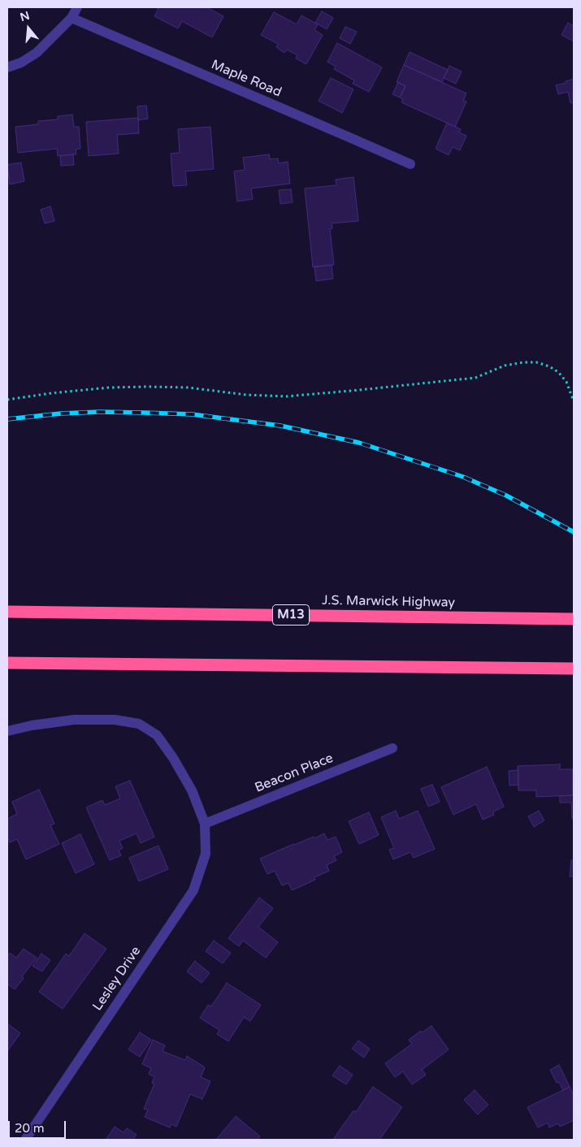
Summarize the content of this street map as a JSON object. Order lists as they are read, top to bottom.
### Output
{
  "streets": {
    "highway": ["J.S. Marwick Highway", "M13"],
    "street": ["Maple Road", "Beacon Place", "Lesley Drive"]
  },
  "crossings": [
    ["Beacon Place", "Lesley Drive"]
  ],
  "scale_bar": "20 m",
  "north": "top"
}
